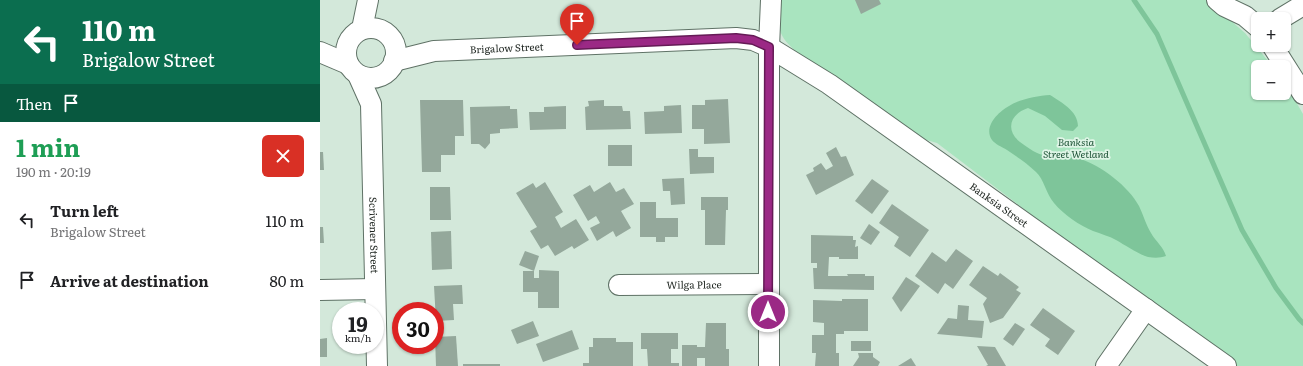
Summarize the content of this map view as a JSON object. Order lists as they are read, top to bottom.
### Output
{
  "streets": {
    "street": [
      "Brigalow Street",
      "Banksia Street",
      "Scrivener Street",
      "Wilga Place"
    ]
  },
  "crossings": [
    ["Brigalow Street", "Banksia Street"],
    ["Brigalow Street", "Scrivener Street"]
  ],
  "parks": ["Banksia Street Wetland"],
  "page": {
    "turn": ["110 m", "Brigalow Street"],
    "map_buttons": ["+", "−"],
    "then": "Then",
    "heading": ["1 min", "190 m · 20:19"],
    "list": [
      {
        "name": "Turn left",
        "note": "Brigalow Street",
        "value": "110 m"
      },
      {
        "name": "Arrive at destination",
        "value": "80 m"
      }
    ],
    "speed": "19 km/h",
    "limit": "30"
  }
}
